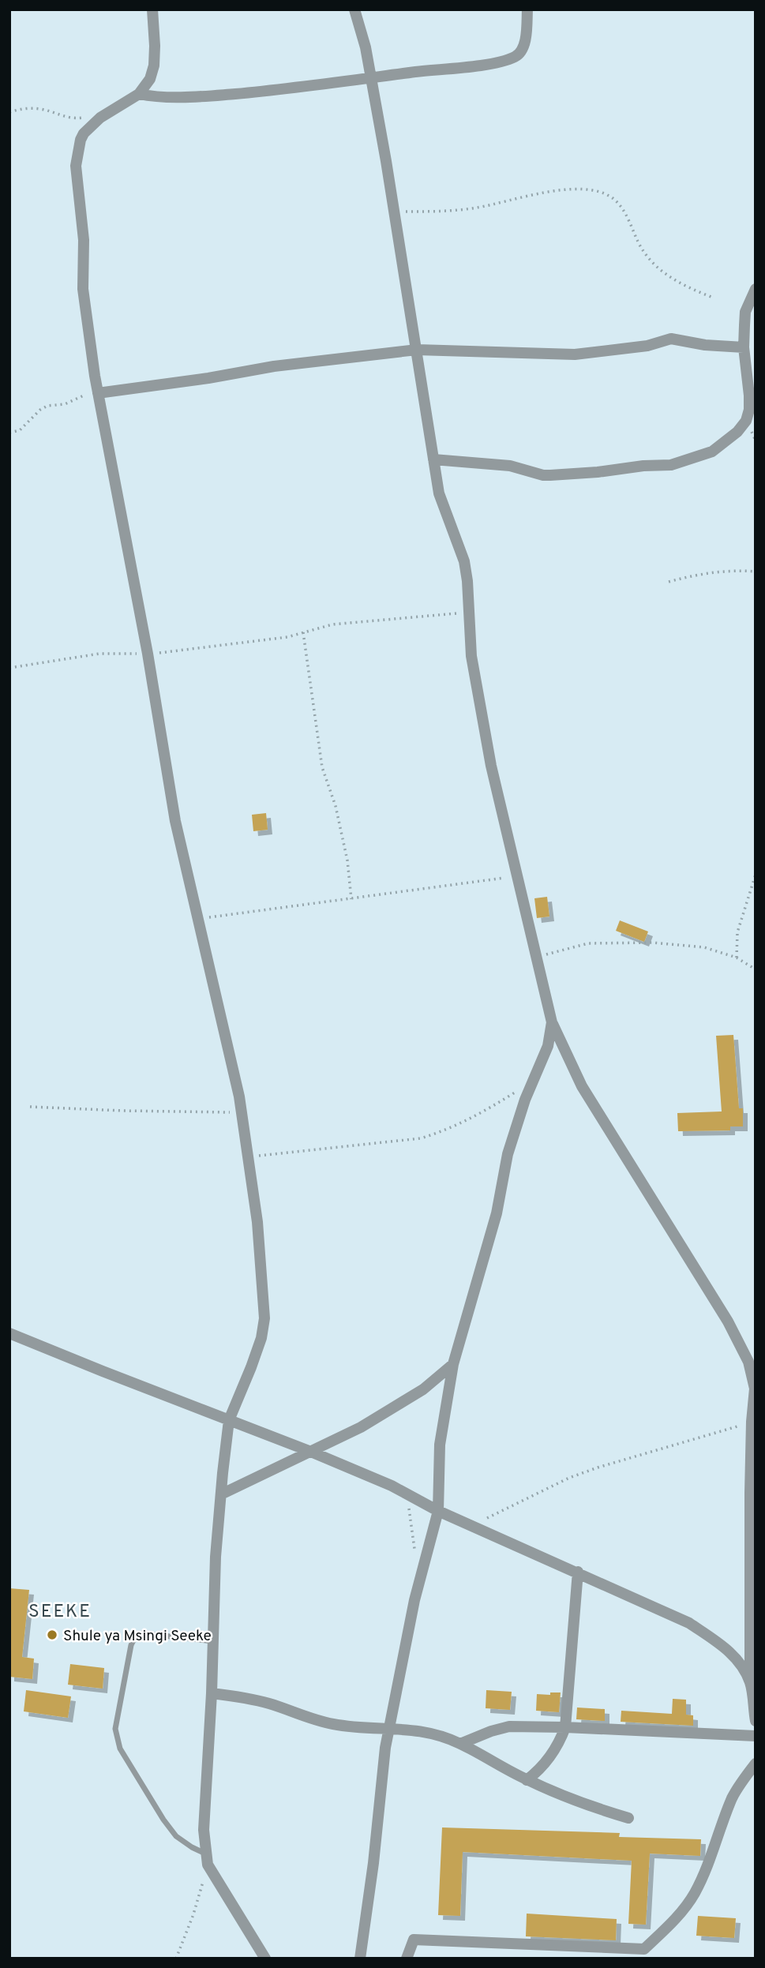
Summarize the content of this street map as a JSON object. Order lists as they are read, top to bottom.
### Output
{
  "districts": ["SEEKE"],
  "places": ["Shule ya Msingi Seeke"]
}
